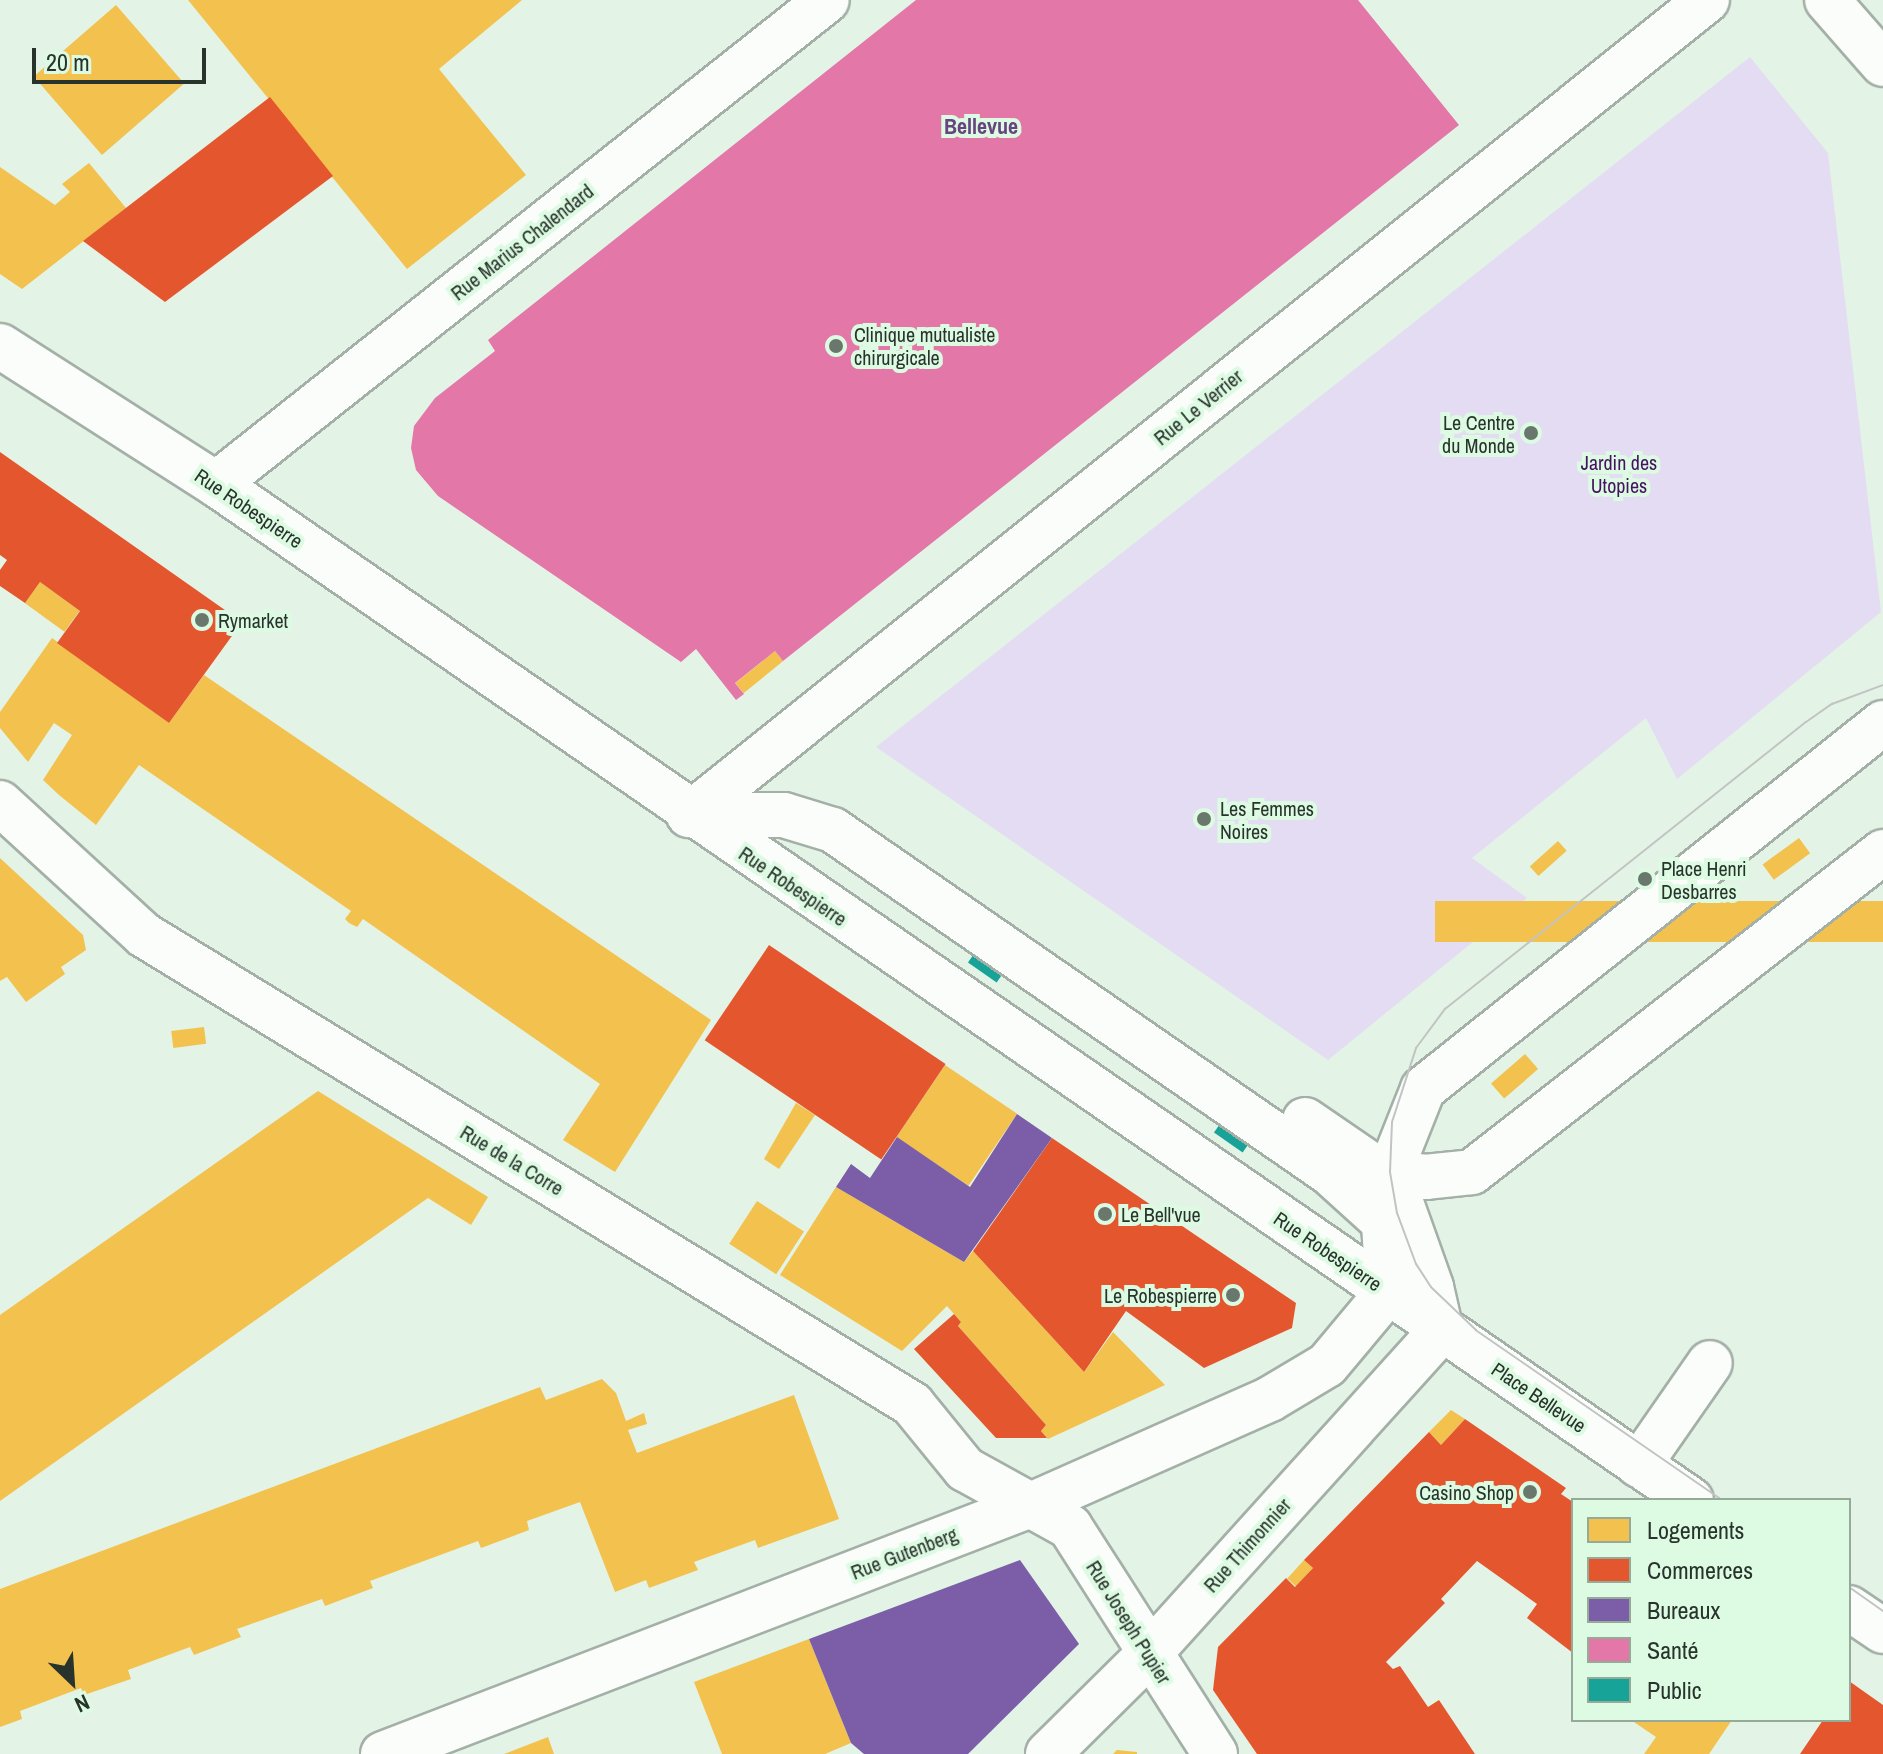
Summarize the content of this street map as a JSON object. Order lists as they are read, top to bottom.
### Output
{
  "streets": {
    "street": [
      "Rue Marius Chalendard",
      "Rue Le Verrier",
      "Rue Robespierre",
      "Rue de la Corre",
      "Place Bellevue",
      "Rue Thimonnier",
      "Rue Gutenberg",
      "Rue Joseph Pupier"
    ]
  },
  "crossings": [
    ["Rue Marius Chalendard", "Rue Robespierre"],
    ["Rue Le Verrier", "Rue Robespierre"],
    ["Rue Robespierre", "Place Bellevue"],
    ["Rue Robespierre", "Rue Gutenberg"],
    ["Rue de la Corre", "Rue Gutenberg"],
    ["Rue de la Corre", "Rue Joseph Pupier"],
    ["Place Bellevue", "Rue Thimonnier"],
    ["Place Bellevue", "Rue Gutenberg"],
    ["Rue Thimonnier", "Rue Joseph Pupier"],
    ["Rue Gutenberg", "Rue Joseph Pupier"]
  ],
  "districts": ["Bellevue"],
  "parks": ["Jardin des Utopies"],
  "places": [
    "Clinique mutualiste chirurgicale",
    "Le Centre du Monde",
    "Rymarket",
    "Les Femmes Noires",
    "Place Henri Desbarres",
    "Le Bell'vue",
    "Le Robespierre",
    "Casino Shop"
  ],
  "legend": [
    "Logements",
    "Commerces",
    "Bureaux",
    "Santé",
    "Public"
  ],
  "scale_bar": "20 m",
  "north": "bottom right"
}
